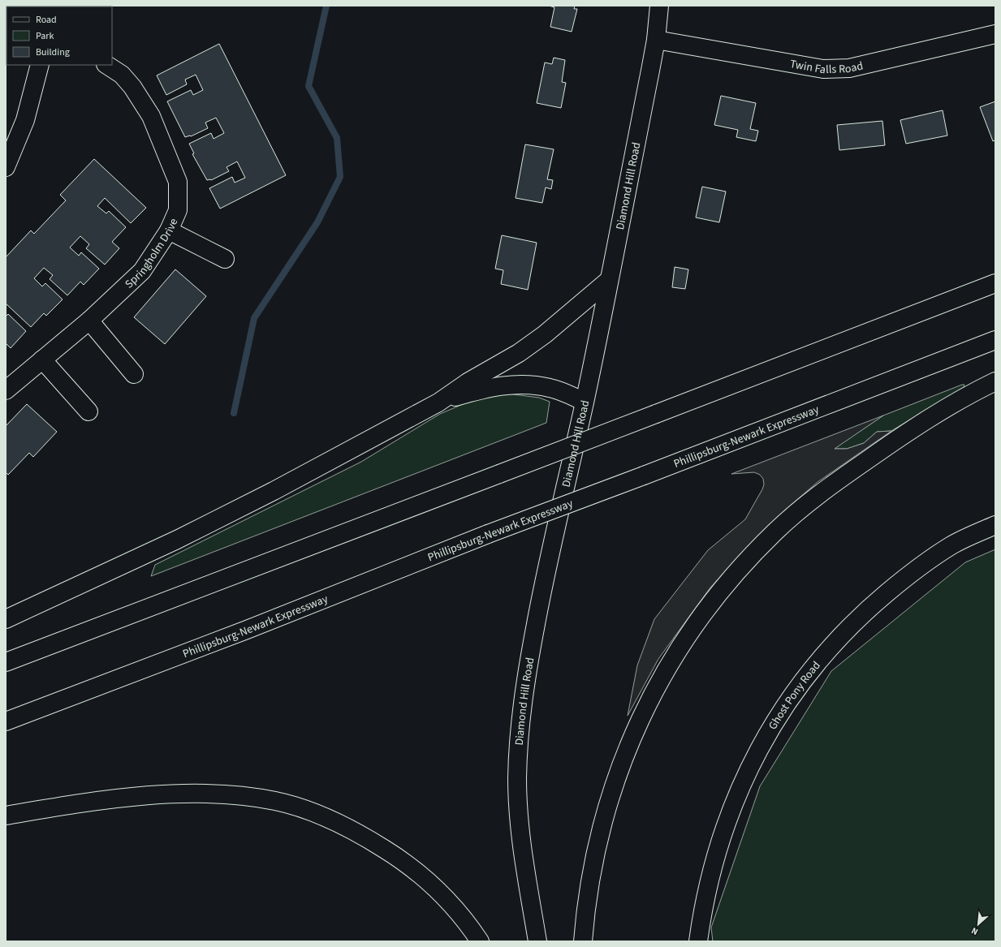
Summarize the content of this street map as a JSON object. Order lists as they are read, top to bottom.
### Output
{
  "streets": {
    "main road": [
      "Twin Falls Road",
      "Diamond Hill Road",
      "Springholm Drive",
      "Phillipsburg-Newark Expressway",
      "Ghost Pony Road"
    ]
  },
  "crossings": [
    ["Twin Falls Road", "Diamond Hill Road"]
  ],
  "legend": ["Road", "Park", "Building"],
  "north": "bottom left"
}
